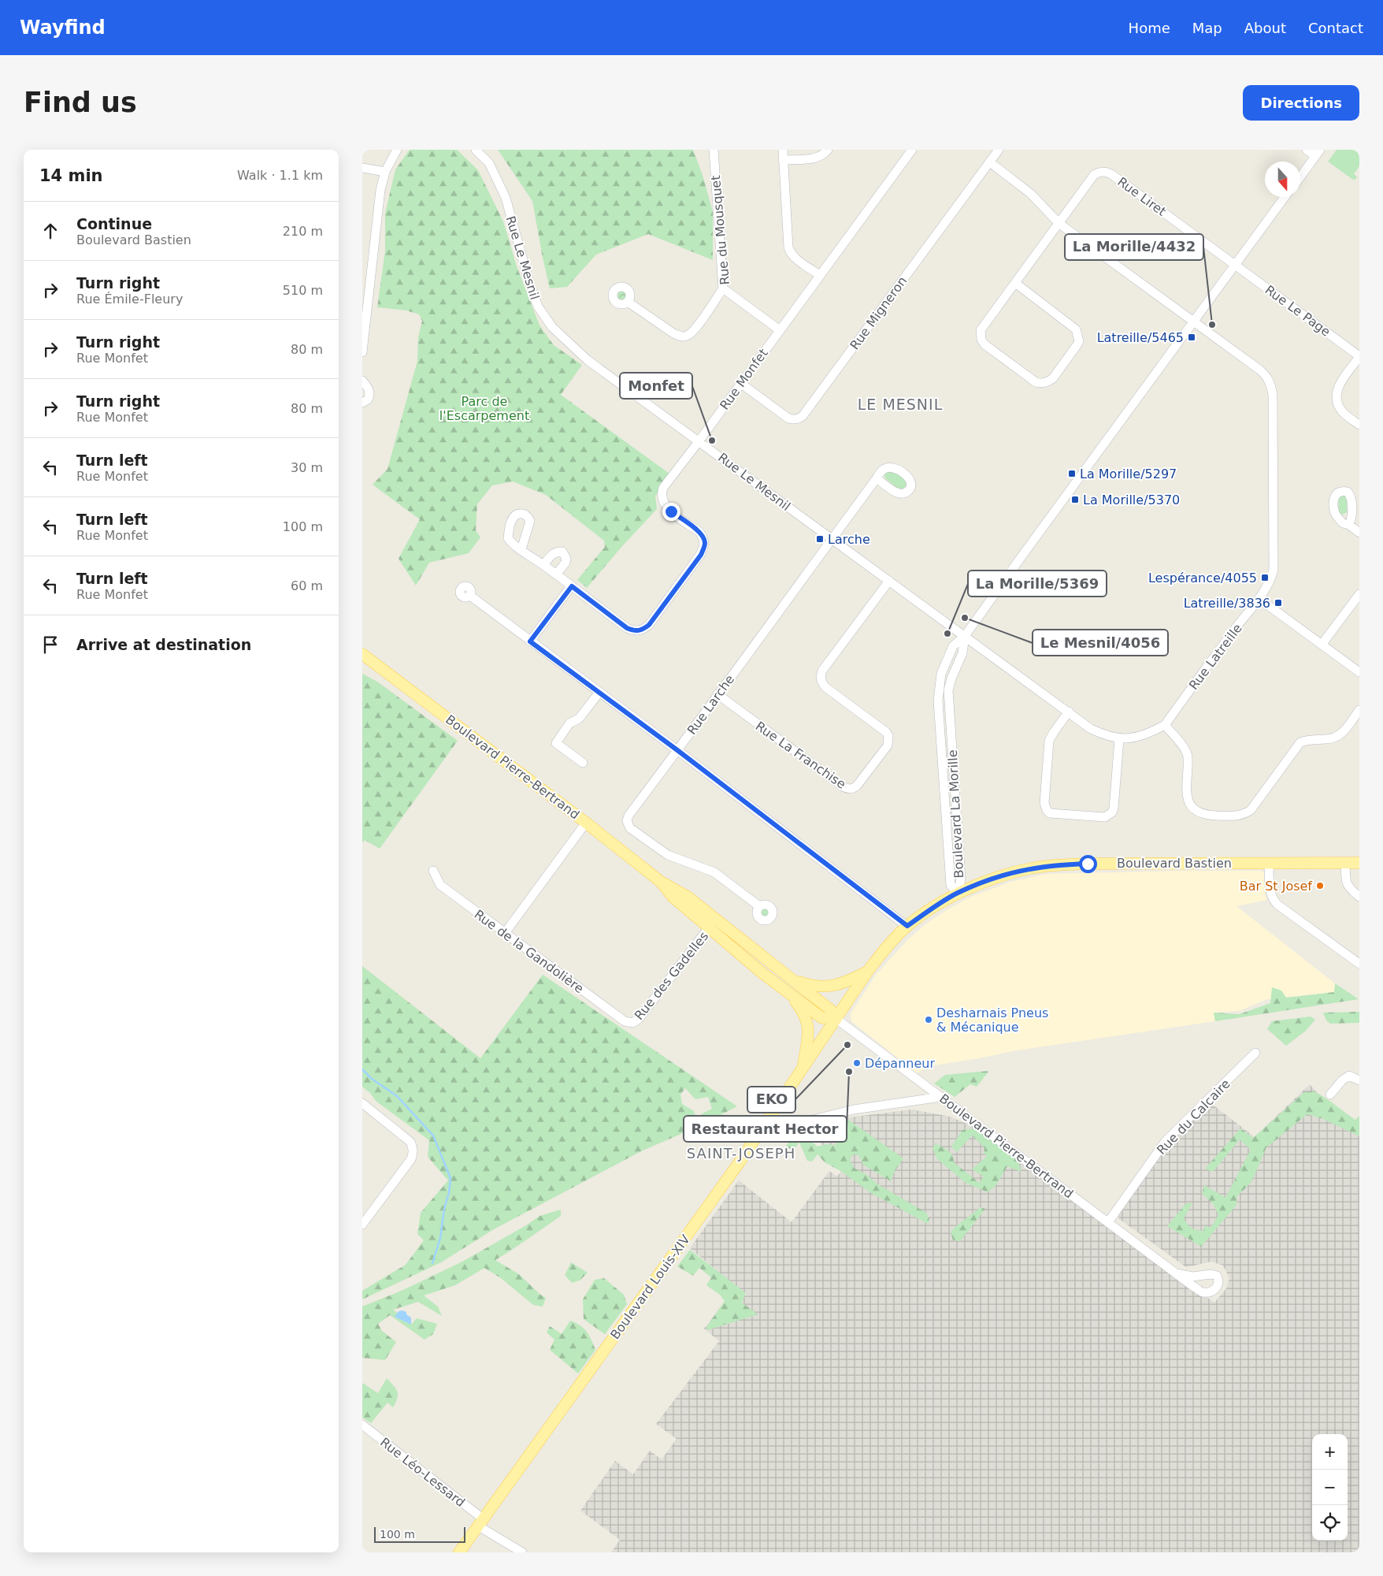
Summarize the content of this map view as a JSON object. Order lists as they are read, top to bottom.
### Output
{
  "streets": {
    "main road": ["Boulevard Pierre-Bertrand", "Boulevard Bastien", "Boulevard Louis-XIV"],
    "street": [
      "Rue Liret",
      "Rue du Mousquet",
      "Rue Le Mesnil",
      "Rue Le Page",
      "Rue Migneron",
      "Rue Monfet",
      "Rue Latreille",
      "Rue Larche",
      "Rue La Franchise",
      "Boulevard La Morille",
      "Rue de la Gandolière",
      "Rue des Gadelles",
      "Rue du Calcaire",
      "Rue Léo-Lessard"
    ]
  },
  "crossings": [
    ["Rue Liret", "Rue Le Page"],
    ["Rue Liret", "Rue Latreille"],
    ["Rue Liret", "Boulevard La Morille"],
    ["Rue du Mousquet", "Rue Monfet"],
    ["Rue Le Mesnil", "Rue Monfet"],
    ["Rue Le Mesnil", "Rue Latreille"],
    ["Rue Le Mesnil", "Rue Larche"],
    ["Rue Le Mesnil", "Rue La Franchise"],
    ["Rue Le Mesnil", "Boulevard La Morille"],
    ["Rue Le Page", "Boulevard La Morille"],
    ["Rue Migneron", "Rue Monfet"],
    ["Rue Migneron", "Rue Latreille"],
    ["Rue Latreille", "Boulevard La Morille"],
    ["Rue Larche", "Rue La Franchise"],
    ["Boulevard Pierre-Bertrand", "Boulevard Bastien"],
    ["Boulevard Pierre-Bertrand", "Rue des Gadelles"],
    ["Boulevard Pierre-Bertrand", "Rue du Calcaire"],
    ["Boulevard Pierre-Bertrand", "Boulevard Louis-XIV"],
    ["Boulevard La Morille", "Boulevard Bastien"],
    ["Boulevard Bastien", "Boulevard Louis-XIV"],
    ["Rue de la Gandolière", "Rue des Gadelles"],
    ["Boulevard Louis-XIV", "Rue Léo-Lessard"]
  ],
  "districts": ["LE MESNIL", "SAINT-JOSEPH"],
  "parks": ["Parc de l'Escarpement"],
  "places": {
    "other": [
      "La Morille/4432",
      "Monfet",
      "Le Mesnil/4056",
      "La Morille/5369",
      "Bar St Josef",
      "Desharnais Pneus & Mécanique",
      "EKO",
      "Dépanneur",
      "Restaurant Hector"
    ],
    "transit": [
      "Latreille/5465",
      "La Morille/5297",
      "La Morille/5370",
      "Larche",
      "Lespérance/4055",
      "Latreille/3836"
    ]
  },
  "scale_bar": "100 m",
  "north": "bottom",
  "page": {
    "header": "Wayfind",
    "nav": [
      "Home",
      "Map",
      "About",
      "Contact"
    ],
    "buttons": "Directions",
    "title": "Find us",
    "heading": ["14 min", "Walk · 1.1 km"],
    "list": [
      ["Continue", "Boulevard Bastien", "210 m"],
      ["Turn right", "Rue Émile-Fleury", "510 m"],
      ["Turn right", "Rue Monfet", "80 m"],
      ["Turn right", "Rue Monfet", "80 m"],
      ["Turn left", "Rue Monfet", "30 m"],
      ["Turn left", "Rue Monfet", "100 m"],
      ["Turn left", "Rue Monfet", "60 m"],
      "Arrive at destination"
    ],
    "map_buttons": ["+", "−"],
    "scale": "100 m"
  }
}
